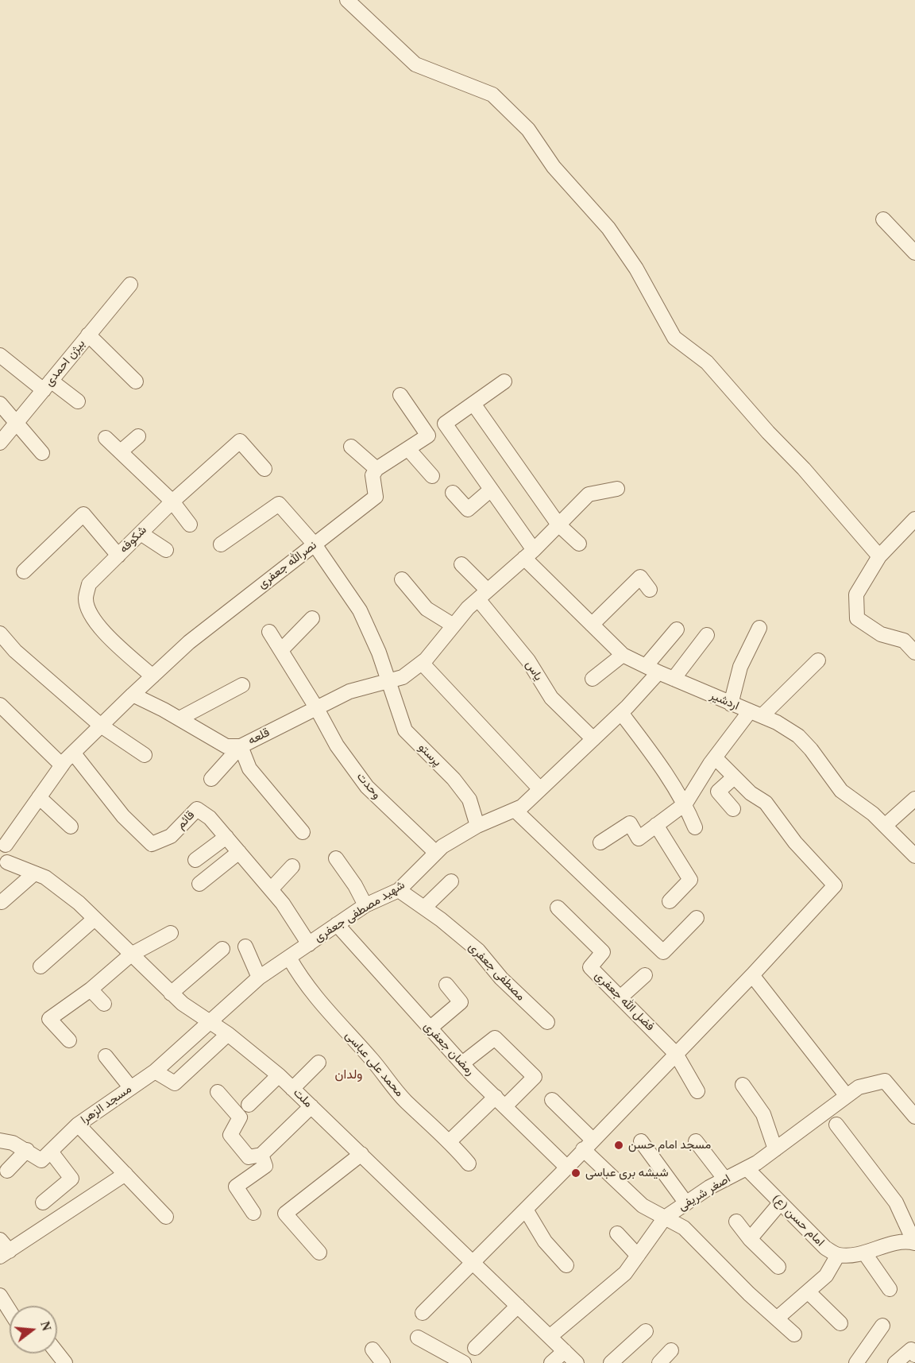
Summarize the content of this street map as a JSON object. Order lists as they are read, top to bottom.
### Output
{
  "streets": {
    "street": [
      "بیژن احمدی",
      "شکوفه",
      "نصرالله جعفری",
      "یاس",
      "اردشیر",
      "قلعه",
      "پرستو",
      "وحدت",
      "قائم",
      "شهید مصطفی جعفری",
      "مصطفی جعفری",
      "فضل الله جعفری",
      "رمضان جعفری",
      "محمد علی عباسی",
      "ملت",
      "مسجد الزهرا",
      "اصغر شریفی",
      "امام حسن (ع)"
    ]
  },
  "crossings": [
    ["شکوفه", "نصرالله جعفری"],
    ["نصرالله جعفری", "قلعه"],
    ["نصرالله جعفری", "پرستو"],
    ["یاس", "قلعه"],
    ["یاس", "شهید مصطفی جعفری"],
    ["اردشیر", "قلعه"],
    ["اردشیر", "شهید مصطفی جعفری"],
    ["قلعه", "پرستو"],
    ["قلعه", "وحدت"],
    ["پرستو", "شهید مصطفی جعفری"],
    ["وحدت", "شهید مصطفی جعفری"],
    ["قائم", "شهید مصطفی جعفری"],
    ["شهید مصطفی جعفری", "مصطفی جعفری"],
    ["شهید مصطفی جعفری", "رمضان جعفری"],
    ["شهید مصطفی جعفری", "محمد علی عباسی"],
    ["شهید مصطفی جعفری", "ملت"],
    ["شهید مصطفی جعفری", "مسجد الزهرا"],
    ["ملت", "مسجد الزهرا"],
    ["ملت", "اصغر شریفی"],
    ["اصغر شریفی", "امام حسن (ع)"]
  ],
  "districts": ["ولدان"],
  "places": ["مسجد امام حسن", "شیشه بری عباسی"],
  "north": "right"
}
